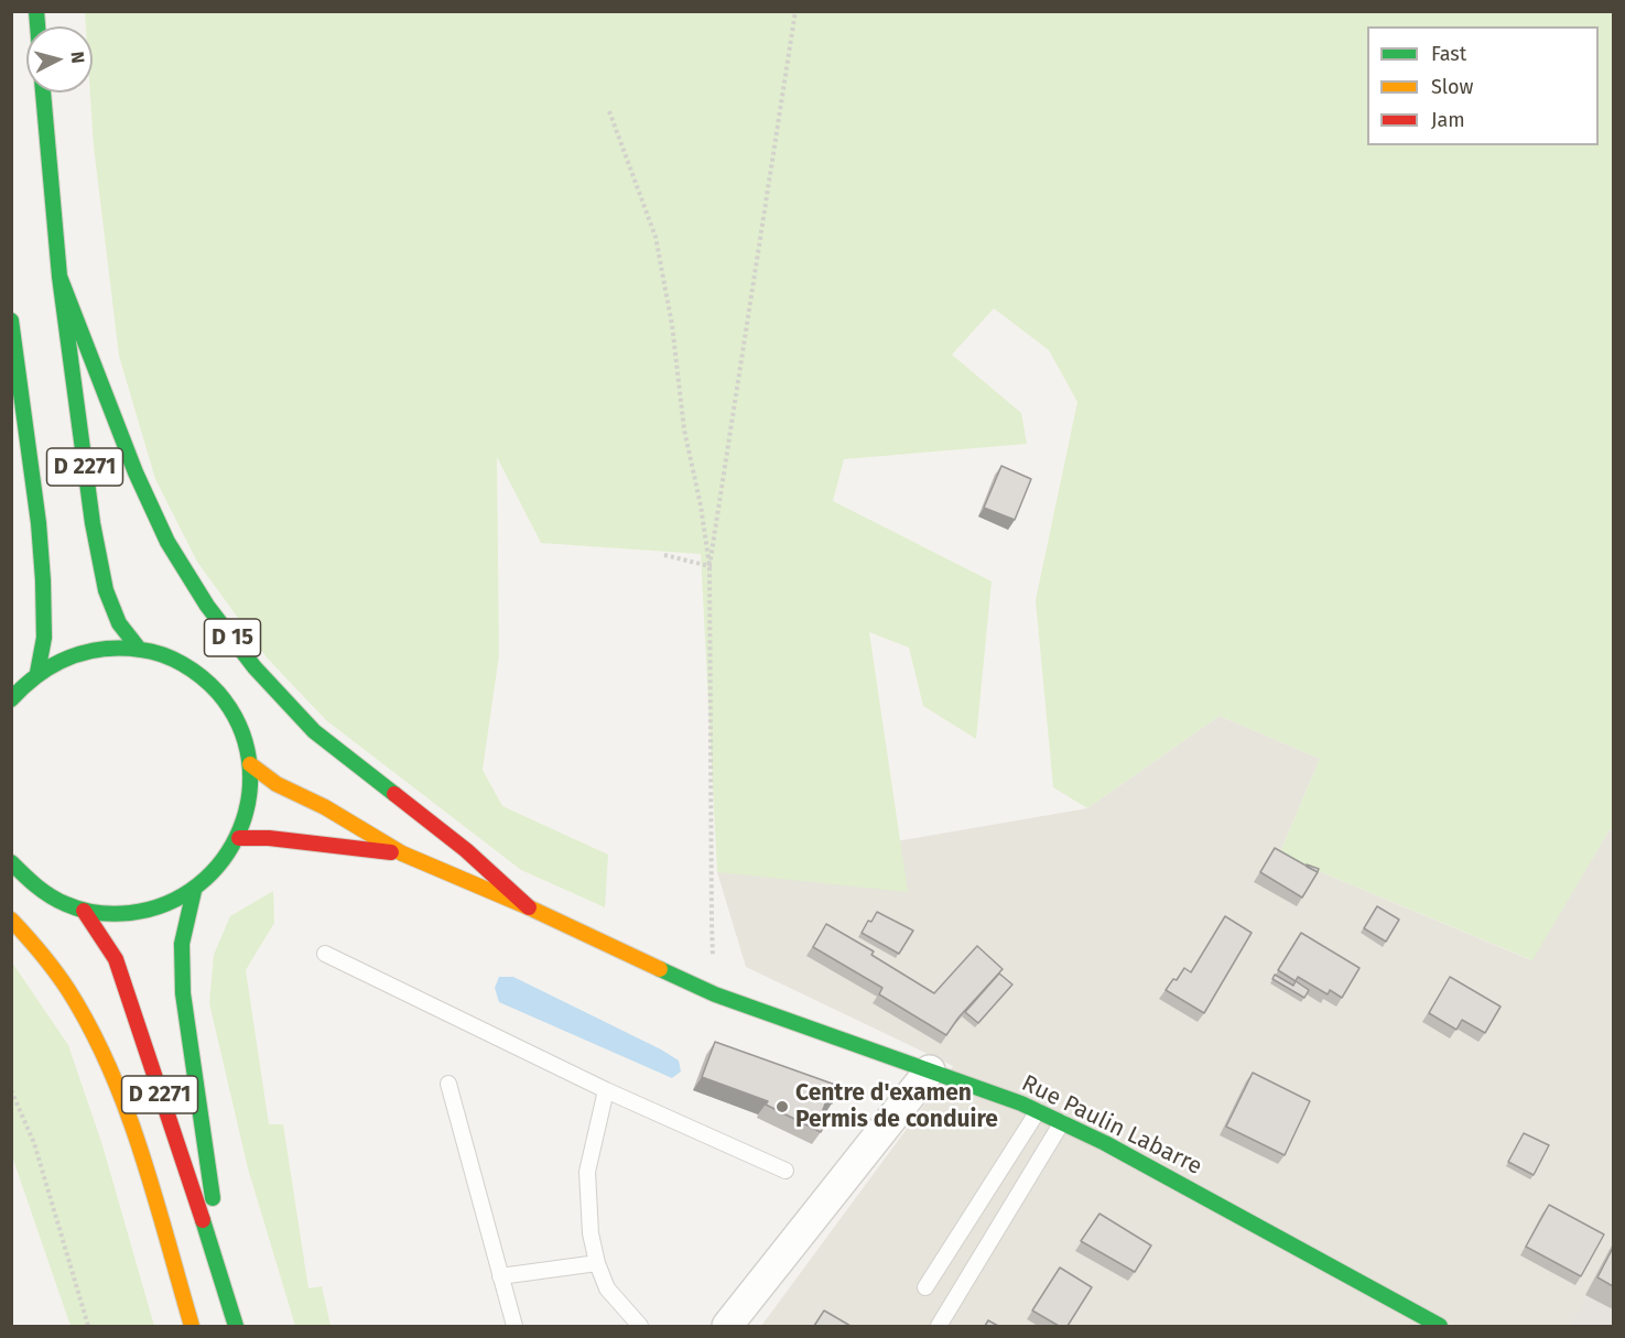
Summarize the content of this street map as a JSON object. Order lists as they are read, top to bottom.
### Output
{
  "streets": {
    "main road": ["D 2271", "D 15", "Rue Paulin Labarre"]
  },
  "crossings": [
    ["D 2271", "D 15"],
    ["D 15", "Rue Paulin Labarre"]
  ],
  "places": ["Centre d'examen Permis de conduire"],
  "legend": ["Fast", "Slow", "Jam"],
  "north": "right"
}
